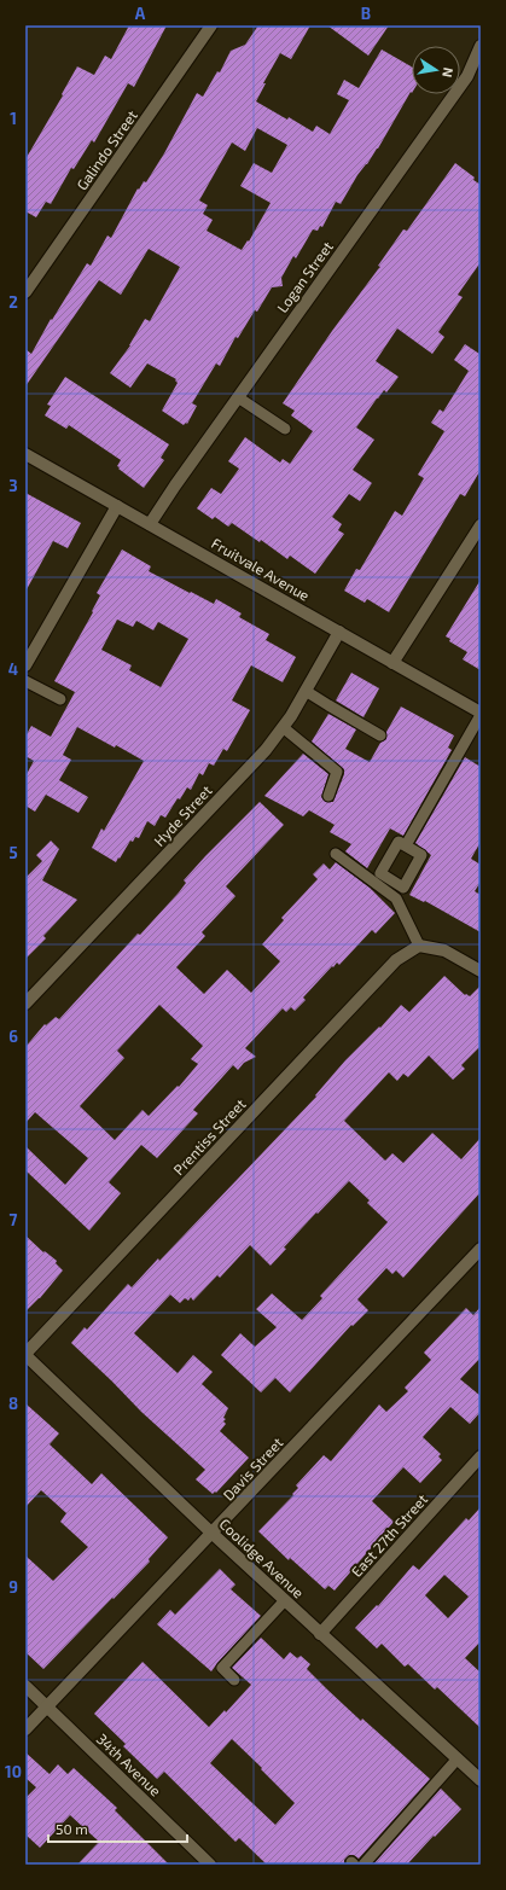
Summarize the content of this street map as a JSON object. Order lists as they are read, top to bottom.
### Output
{
  "streets": {
    "street": [
      "Galindo Street",
      "Logan Street",
      "Fruitvale Avenue",
      "Hyde Street",
      "Prentiss Street",
      "Davis Street",
      "East 27th Street",
      "Coolidge Avenue",
      "34th Avenue"
    ]
  },
  "crossings": [
    ["Logan Street", "Fruitvale Avenue"],
    ["Fruitvale Avenue", "Hyde Street"],
    ["Prentiss Street", "Coolidge Avenue"],
    ["Davis Street", "Coolidge Avenue"],
    ["Davis Street", "34th Avenue"],
    ["East 27th Street", "Coolidge Avenue"]
  ],
  "scale_bar": "50 m",
  "north": "right",
  "grid": {
    "columns": ["A", "B"],
    "rows": [
      "1",
      "2",
      "3",
      "4",
      "5",
      "6",
      "7",
      "8",
      "9",
      "10"
    ]
  }
}
